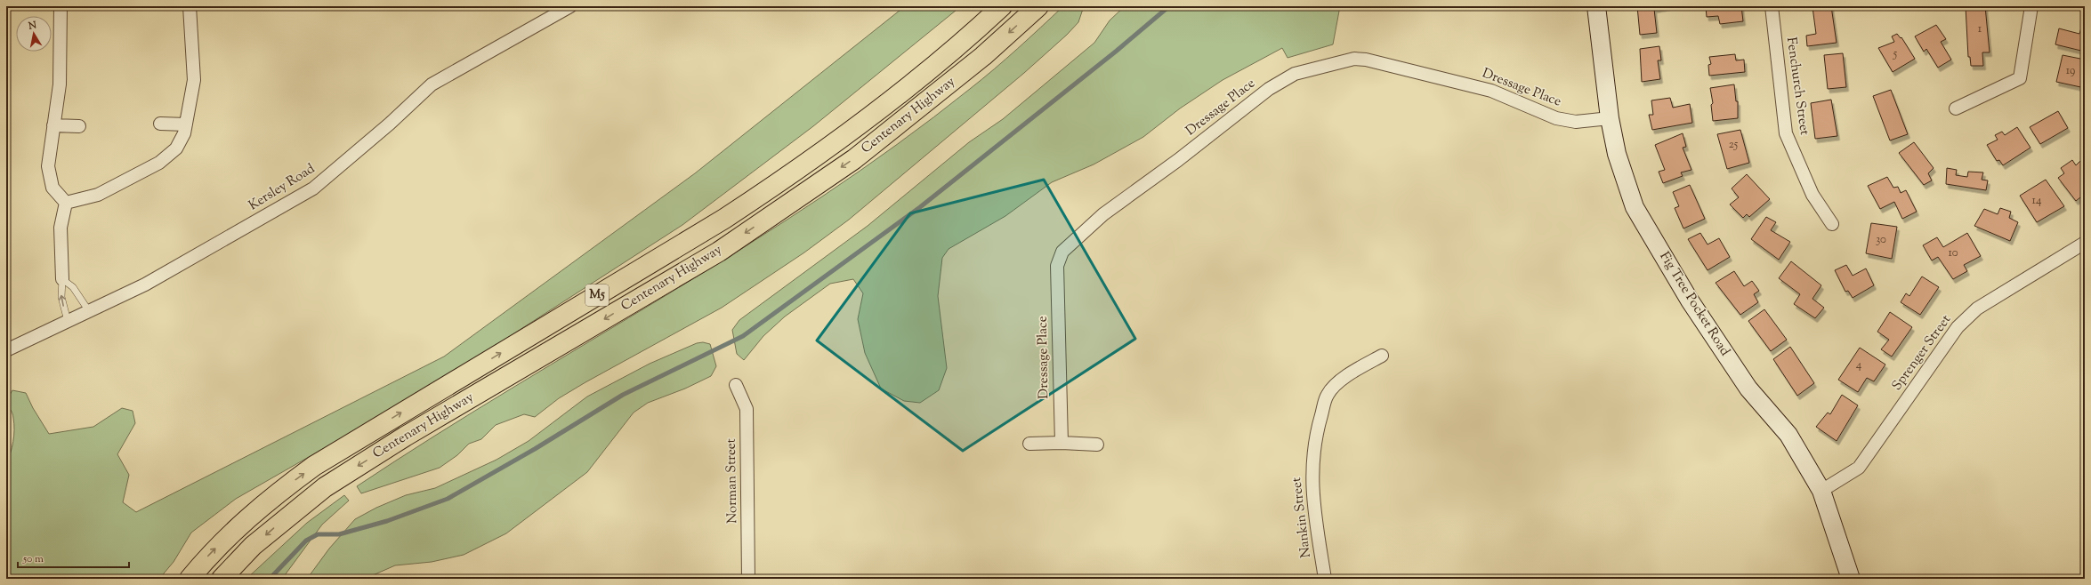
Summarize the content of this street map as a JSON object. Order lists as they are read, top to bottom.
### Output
{
  "streets": {
    "highway": ["Centenary Highway", "M5"],
    "main road": ["Fig Tree Pocket Road"],
    "street": [
      "Fenchurch Street",
      "Dressage Place",
      "Kersley Road",
      "Sprenger Street",
      "Norman Street",
      "Nankin Street"
    ]
  },
  "crossings": [
    ["Dressage Place", "Fig Tree Pocket Road"],
    ["Fig Tree Pocket Road", "Sprenger Street"]
  ],
  "house_numbers": [
    "1",
    "5",
    "19",
    "25",
    "14",
    "30",
    "10",
    "4"
  ],
  "scale_bar": "50 m",
  "north": "top"
}
